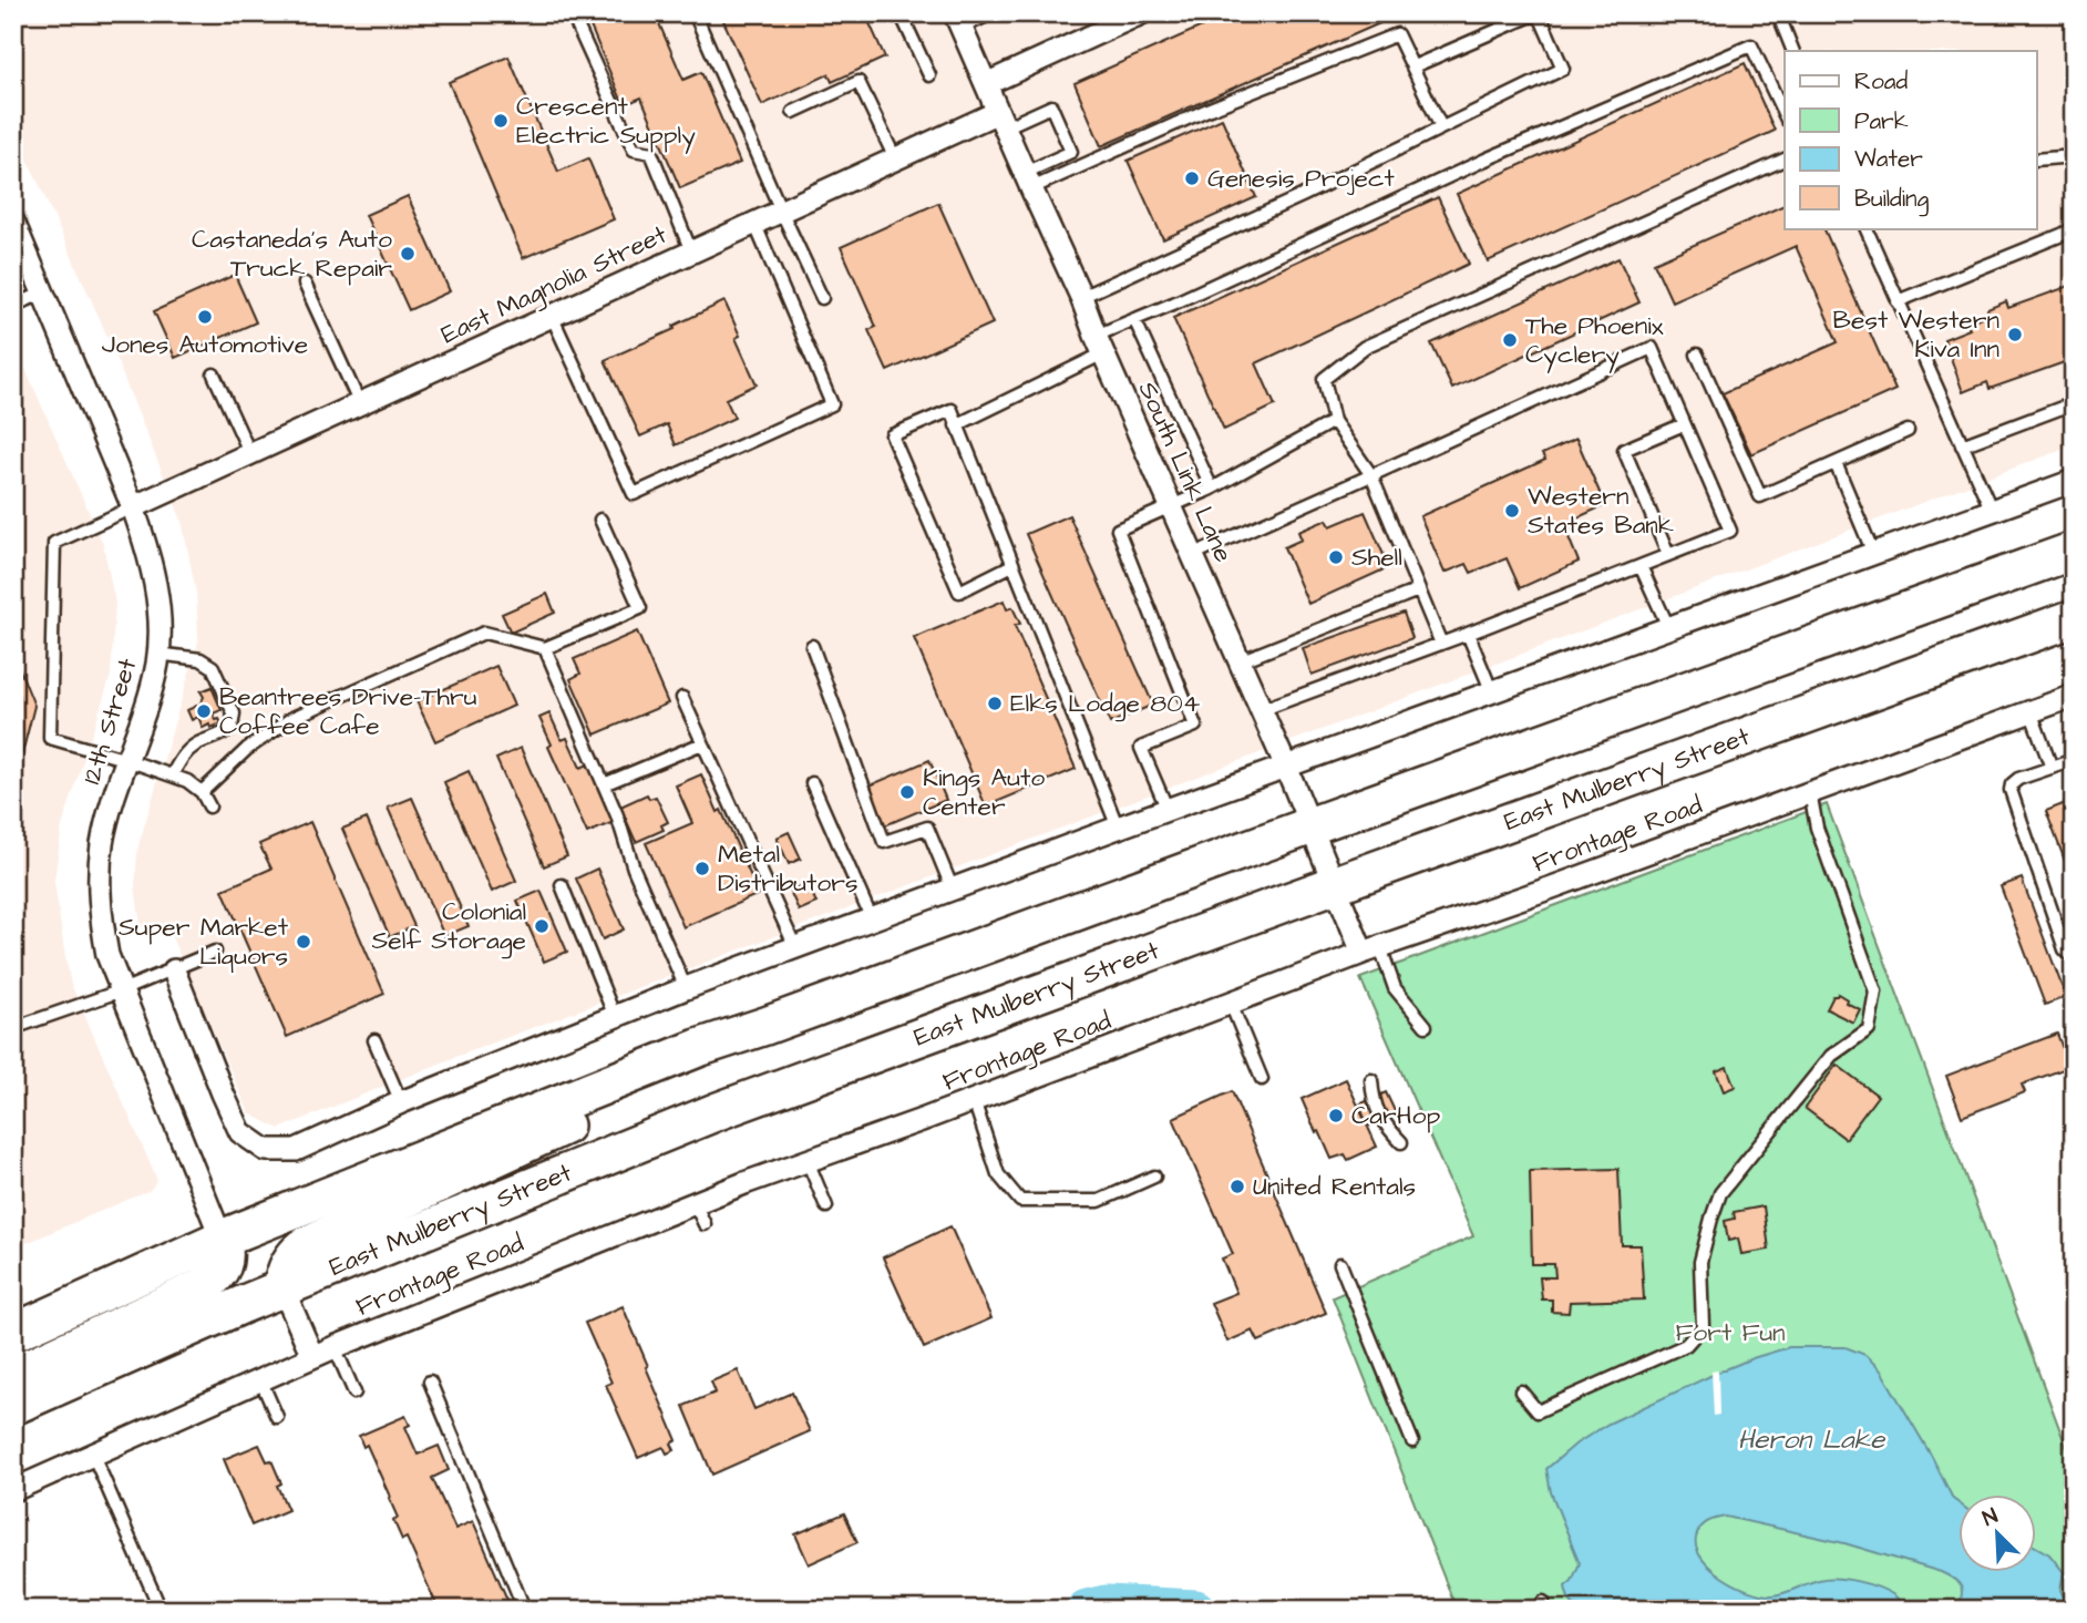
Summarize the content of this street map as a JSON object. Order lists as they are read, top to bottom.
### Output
{
  "streets": {
    "highway": ["East Mulberry Street"],
    "street": [
      "East Magnolia Street",
      "South Link Lane",
      "12th Street",
      "Frontage Road"
    ]
  },
  "crossings": [
    ["East Magnolia Street", "South Link Lane"],
    ["East Magnolia Street", "12th Street"],
    ["South Link Lane", "East Mulberry Street"],
    ["South Link Lane", "Frontage Road"]
  ],
  "water": ["Heron Lake"],
  "parks": ["Fort Fun"],
  "places": [
    "Crescent Electric Supply",
    "Genesis Project",
    "Castaneda's Auto Truck Repair",
    "Jones Automotive",
    "Best Western Kiva Inn",
    "The Phoenix Cyclery",
    "Western States Bank",
    "Shell",
    "Elks Lodge 804",
    "Beantrees Drive-Thru Coffee Cafe",
    "Kings Auto Center",
    "Metal Distributors",
    "Colonial Self Storage",
    "Super Market Liquors",
    "CarHop",
    "United Rentals"
  ],
  "legend": [
    "Road",
    "Park",
    "Water",
    "Building"
  ],
  "north": "top left"
}
